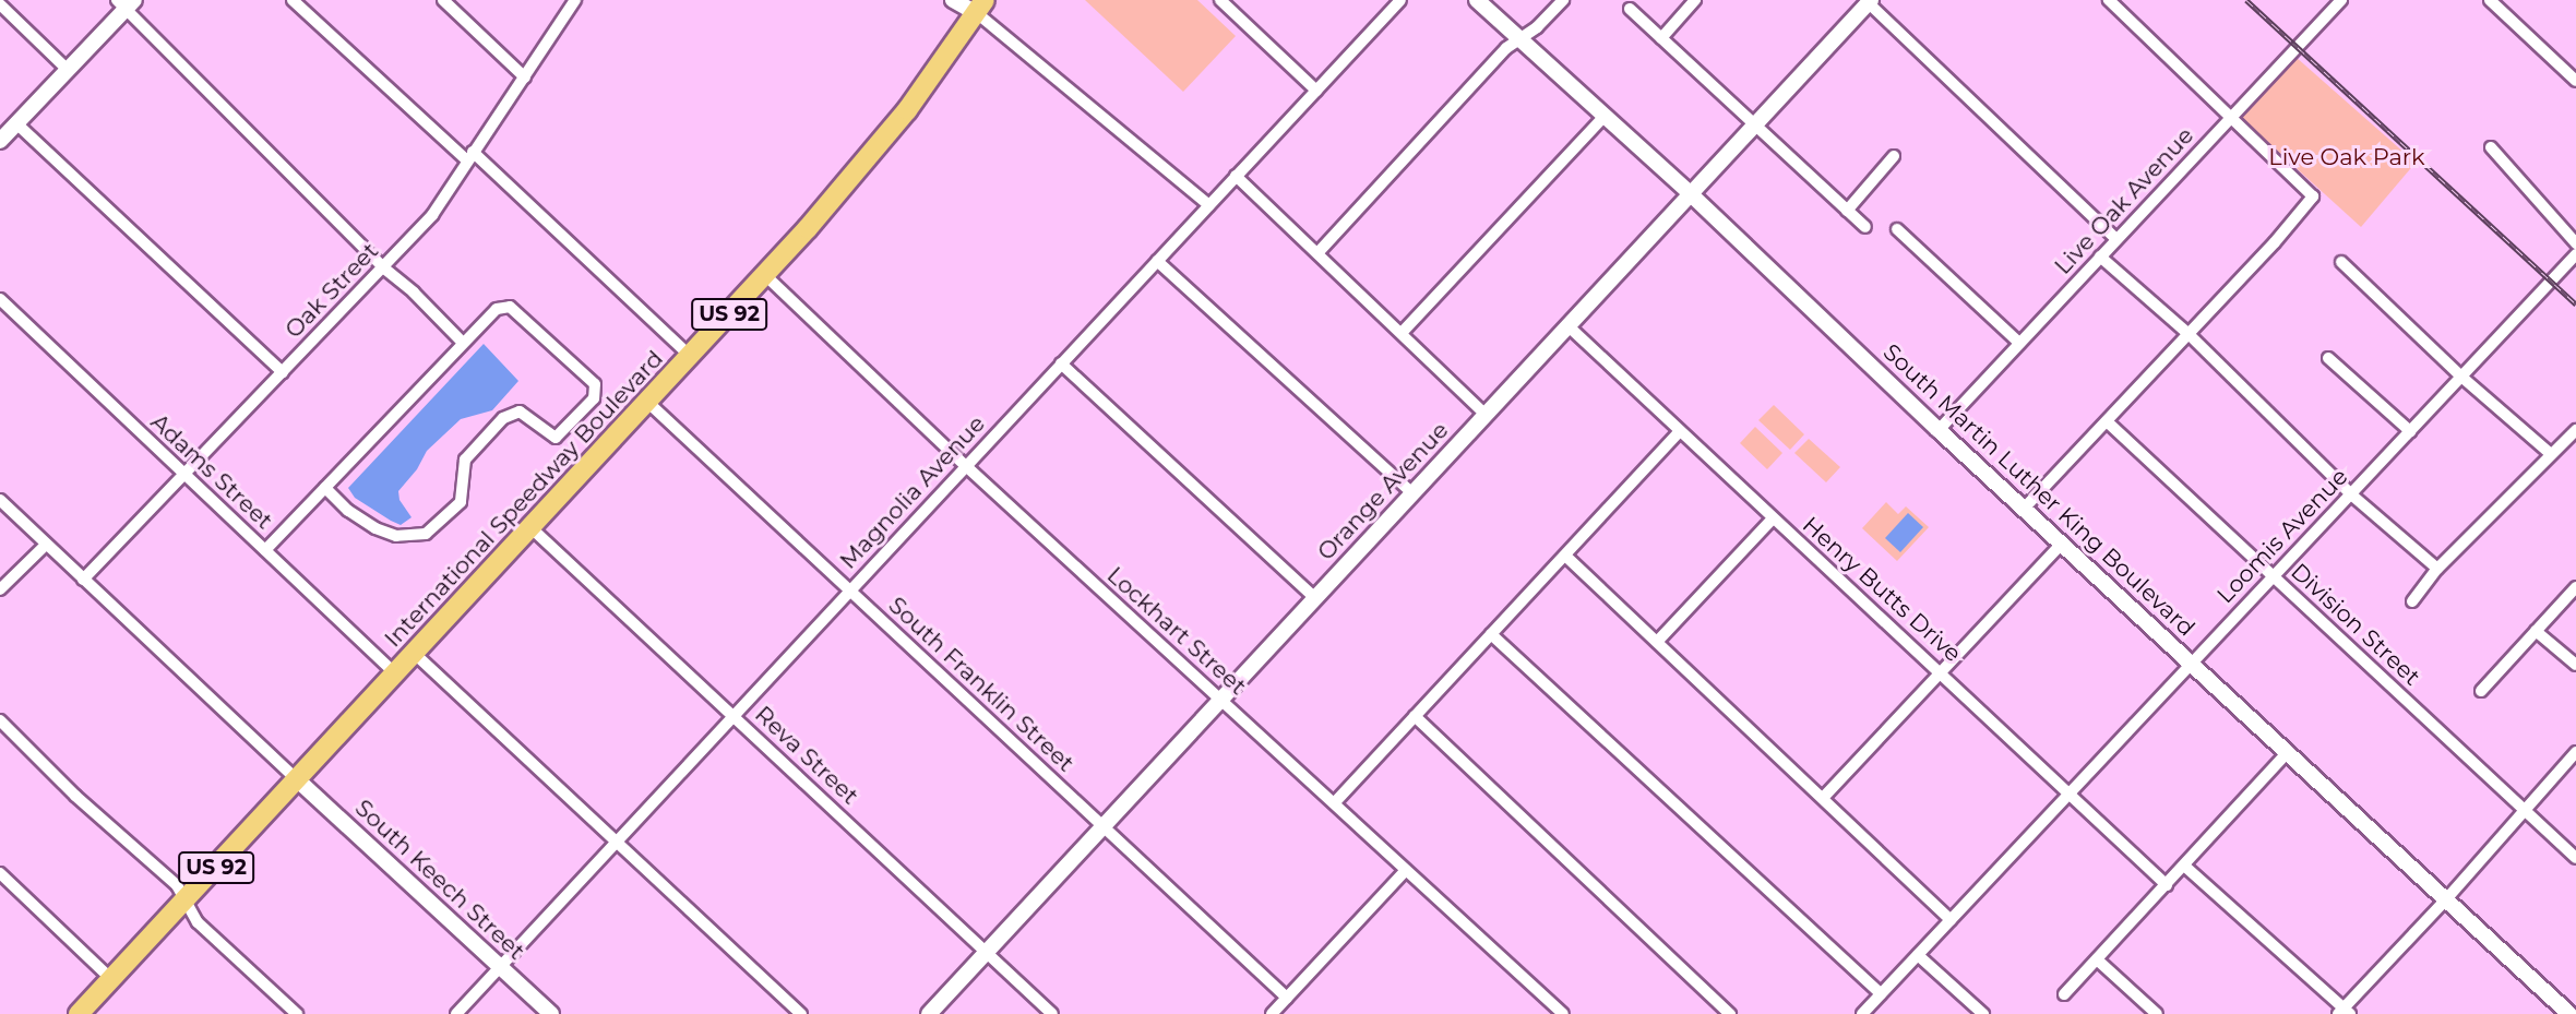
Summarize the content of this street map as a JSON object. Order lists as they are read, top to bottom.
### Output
{
  "streets": {
    "main road": ["US 92", "International Speedway Boulevard"],
    "street": [
      "Live Oak Avenue",
      "Oak Street",
      "Adams Street",
      "South Martin Luther King Boulevard",
      "Orange Avenue",
      "Magnolia Avenue",
      "Loomis Avenue",
      "Henry Butts Drive",
      "Division Street",
      "Lockhart Street",
      "South Franklin Street",
      "Reva Street",
      "South Keech Street"
    ]
  },
  "crossings": [
    ["Live Oak Avenue", "South Martin Luther King Boulevard"],
    ["Oak Street", "Adams Street"],
    ["Adams Street", "International Speedway Boulevard"],
    ["South Martin Luther King Boulevard", "Orange Avenue"],
    ["South Martin Luther King Boulevard", "Loomis Avenue"],
    ["Orange Avenue", "Henry Butts Drive"],
    ["Orange Avenue", "Lockhart Street"],
    ["Orange Avenue", "South Franklin Street"],
    ["Orange Avenue", "Reva Street"],
    ["Magnolia Avenue", "Lockhart Street"],
    ["Magnolia Avenue", "South Franklin Street"],
    ["Magnolia Avenue", "Reva Street"],
    ["Magnolia Avenue", "South Keech Street"],
    ["International Speedway Boulevard", "Lockhart Street"],
    ["International Speedway Boulevard", "South Franklin Street"],
    ["International Speedway Boulevard", "Reva Street"],
    ["International Speedway Boulevard", "South Keech Street"],
    ["Loomis Avenue", "Henry Butts Drive"],
    ["Loomis Avenue", "Division Street"]
  ],
  "parks": ["Live Oak Park"]
}
